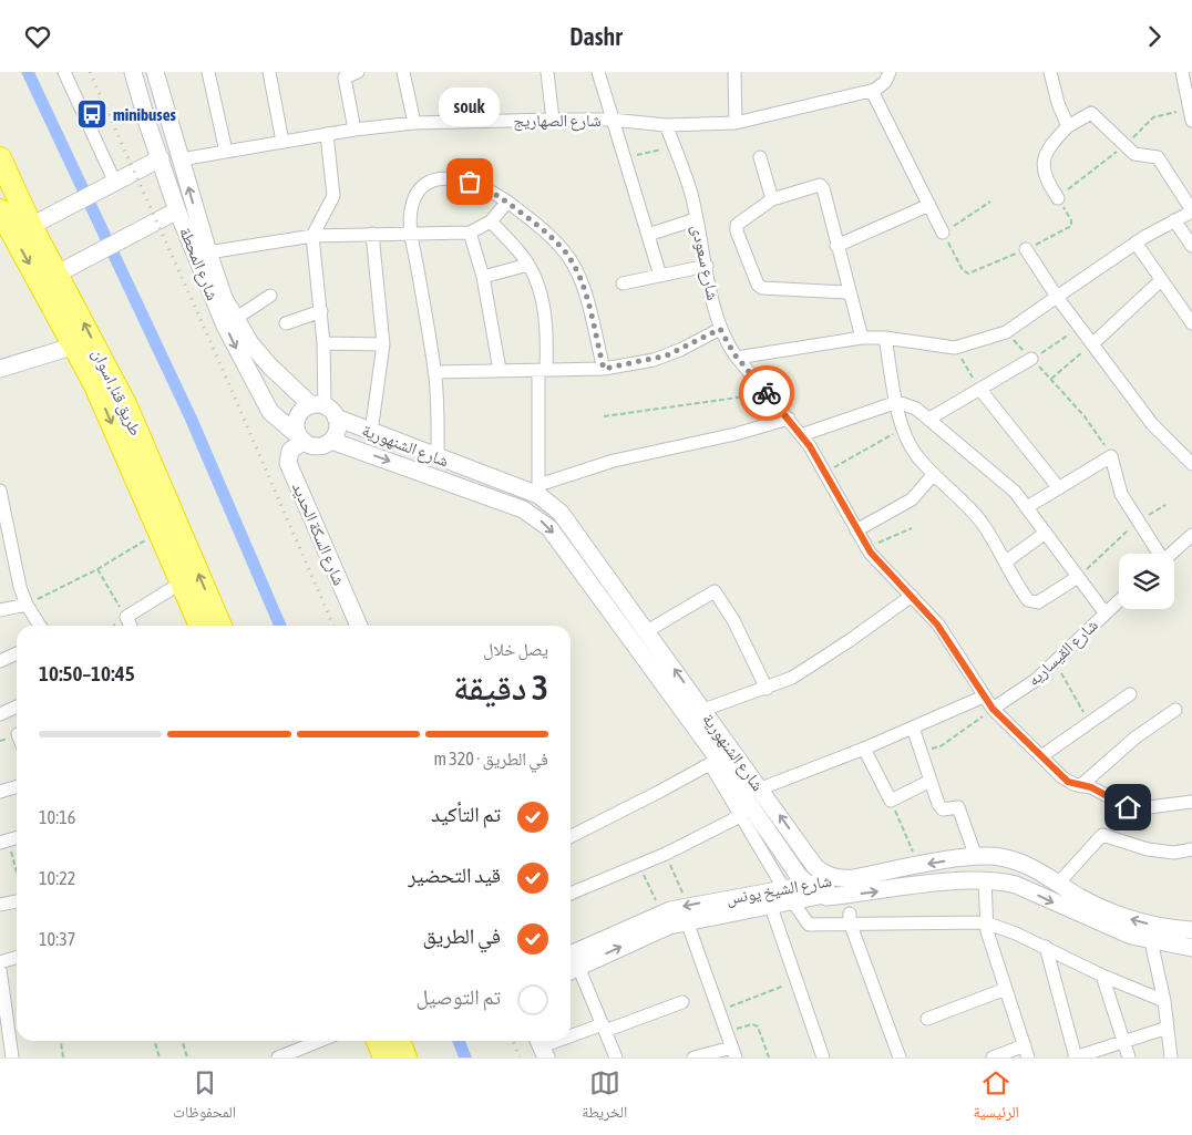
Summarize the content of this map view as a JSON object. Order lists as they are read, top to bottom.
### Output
{
  "streets": {
    "highway": ["طريق قنا, اسوان"],
    "street": [
      "شارع الصهاريج",
      "شارع سعودى",
      "شارع المحطة",
      "شارع الشنهورية",
      "شارع السكة الحديد",
      "شارع القيساريه",
      "شارع الشيخ يونس"
    ]
  },
  "crossings": [
    ["شارع الصهاريج", "شارع سعودى"],
    ["شارع الصهاريج", "شارع المحطة"],
    ["شارع سعودى", "شارع القيساريه"],
    ["شارع المحطة", "شارع الشنهورية"],
    ["شارع المحطة", "شارع السكة الحديد"],
    ["شارع الشنهورية", "شارع السكة الحديد"],
    ["شارع الشنهورية", "شارع الشيخ يونس"]
  ],
  "places": {
    "bus stop": ["minibuses"],
    "other": ["souk"]
  },
  "page": {
    "header": "Dashr",
    "bubble": "souk",
    "heading": ["3 دقيقة", "يصل خلال", "10:45–10:50"],
    "bar": "في الطريق · 320 m",
    "list": [
      ["تم التأكيد", "10:16"],
      ["قيد التحضير", "10:22"],
      ["في الطريق", "10:37"],
      "تم التوصيل"
    ],
    "tabs": ["الرئيسية", "الخريطة", "المحفوظات"]
  }
}
